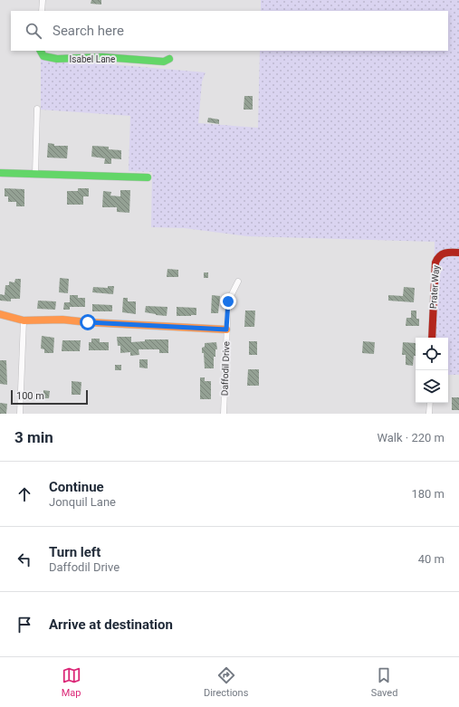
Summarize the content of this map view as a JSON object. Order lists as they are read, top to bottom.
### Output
{
  "streets": {
    "street": ["Isabel Lane", "Prater Way", "Daffodil Drive"]
  },
  "scale_bar": "100 m",
  "page": {
    "search": "Search here",
    "scale": "100 m",
    "heading": ["3 min", "Walk · 220 m"],
    "list": [
      ["Continue", "Jonquil Lane", "180 m"],
      ["Turn left", "Daffodil Drive", "40 m"],
      "Arrive at destination"
    ],
    "nav": ["Map", "Directions", "Saved"]
  }
}
